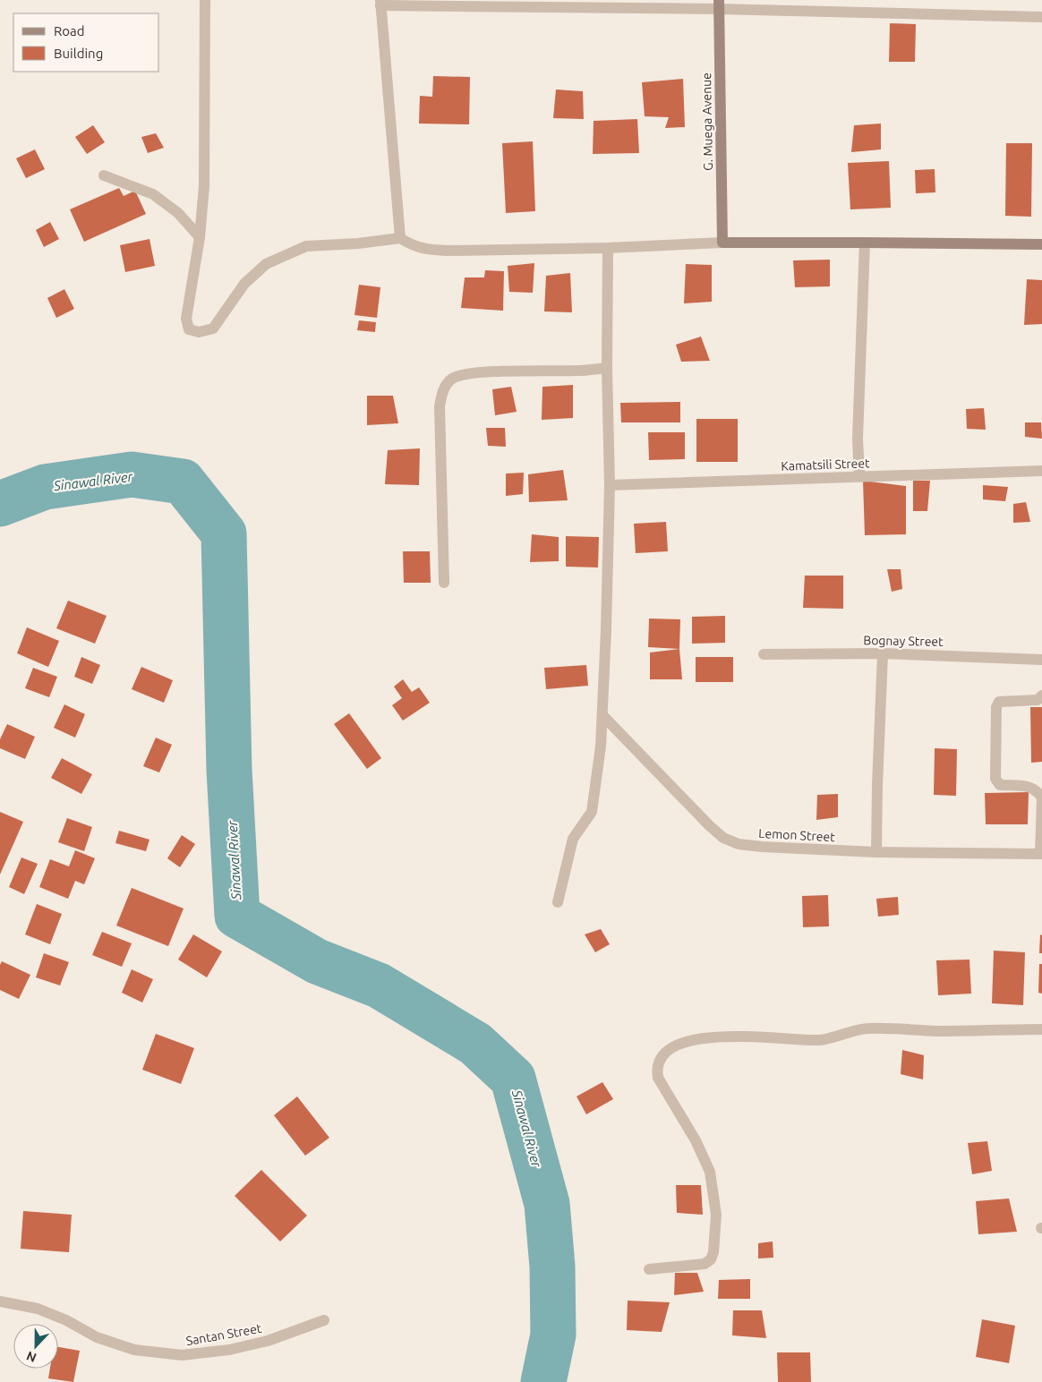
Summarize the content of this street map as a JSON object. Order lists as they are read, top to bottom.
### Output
{
  "streets": {
    "street": [
      "G. Muega Avenue",
      "Kamatsili Street",
      "Bognay Street",
      "Lemon Street",
      "Santan Street"
    ]
  },
  "water": ["Sinawal River"],
  "legend": ["Road", "Building"],
  "north": "bottom"
}
